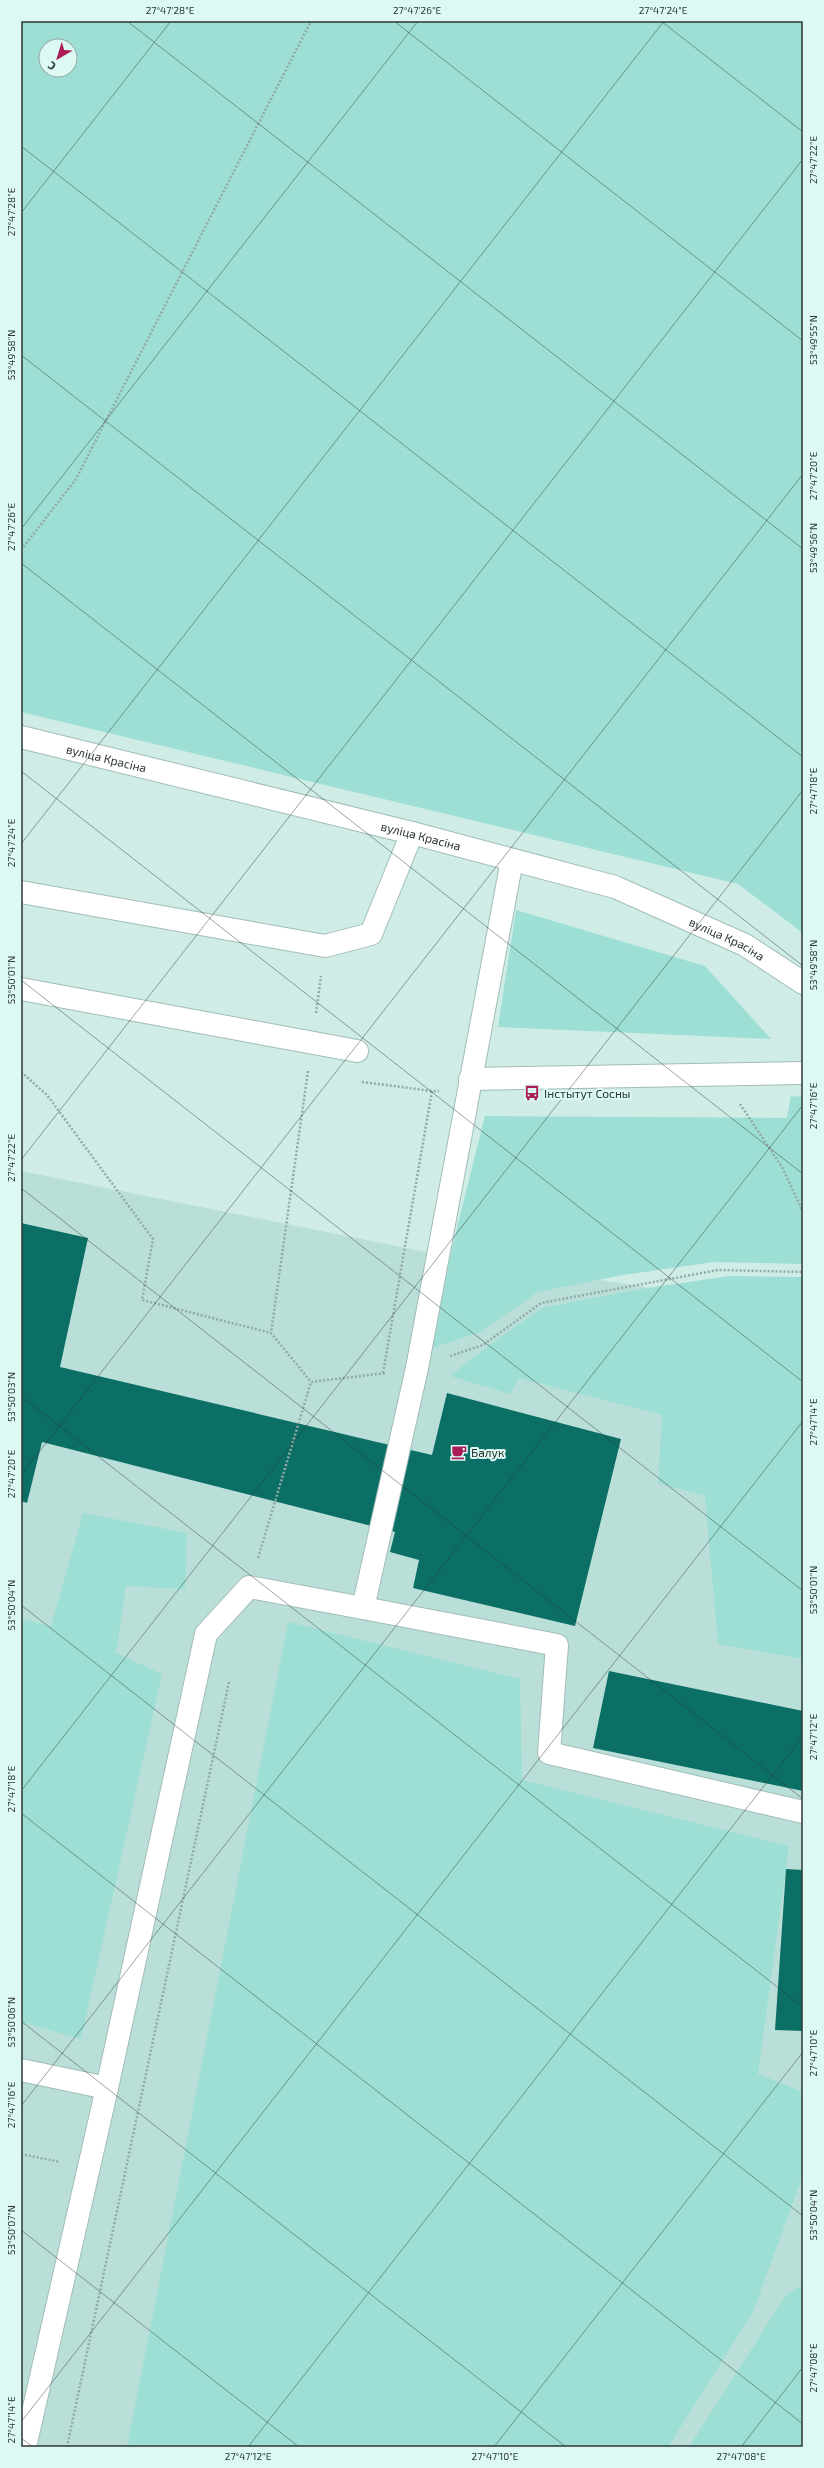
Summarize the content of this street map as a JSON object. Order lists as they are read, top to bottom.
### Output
{
  "streets": {
    "street": ["вуліца Красіна"]
  },
  "places": {
    "bus stop": ["Інстытут Сосны"],
    "cafe": ["Балук"]
  },
  "north": "bottom left",
  "coordinates": [
    "27°47'28\"E",
    "27°47'26\"E",
    "27°47'24\"E",
    "27°47'22\"E",
    "53°49'55\"N",
    "53°49'58\"N",
    "27°47'20\"E",
    "53°49'56\"N",
    "27°47'18\"E",
    "53°50'01\"N",
    "27°47'16\"E",
    "53°50'03\"N",
    "27°47'14\"E",
    "53°50'04\"N",
    "27°47'12\"E",
    "53°50'06\"N",
    "27°47'10\"E",
    "53°50'07\"N",
    "27°47'08\"E"
  ]
}
